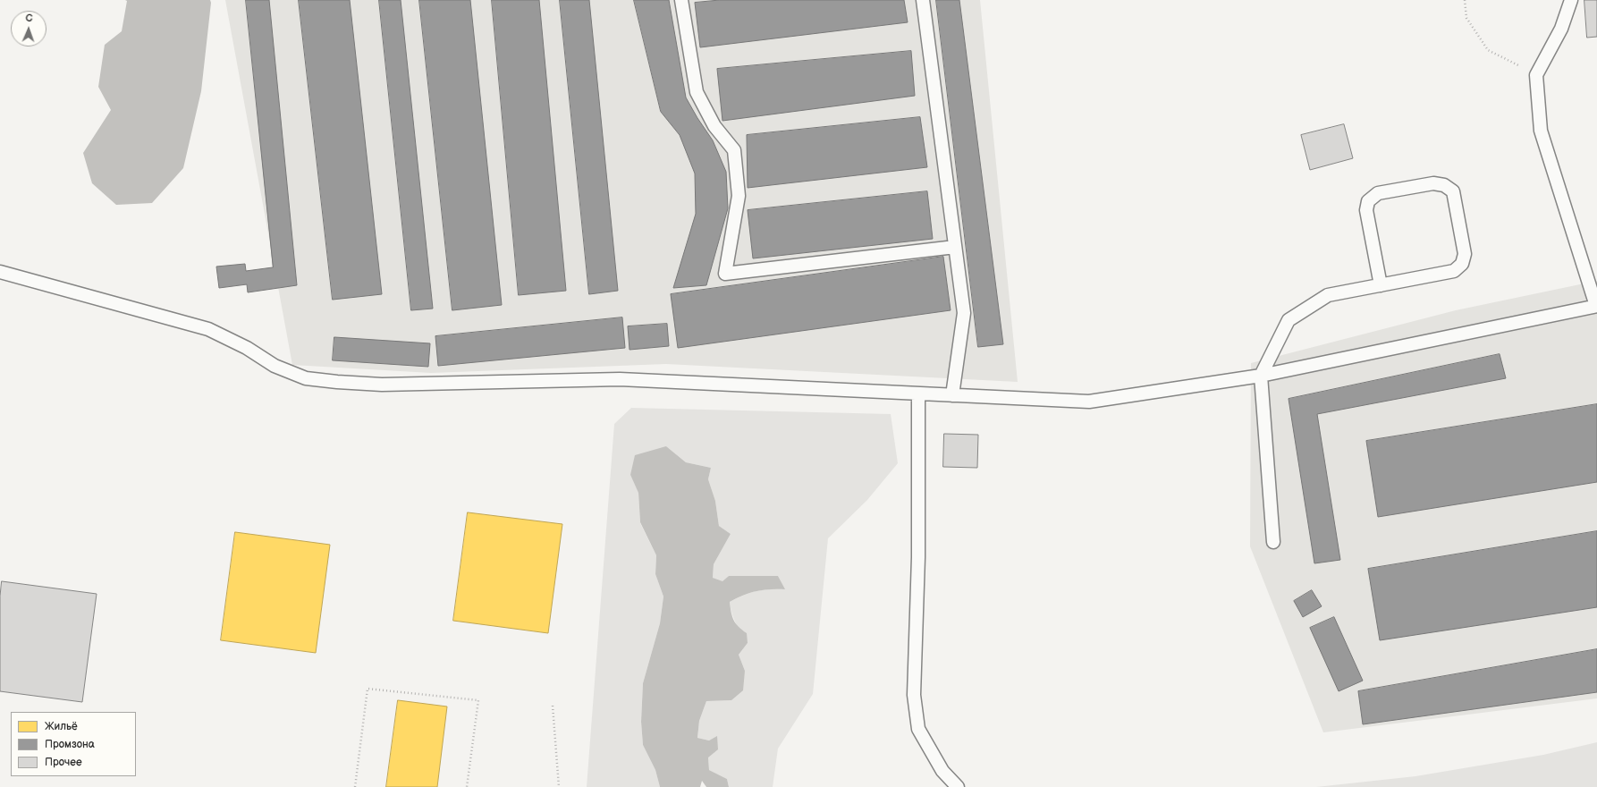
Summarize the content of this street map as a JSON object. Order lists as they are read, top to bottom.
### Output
{
  "legend": ["Жильё", "Промзона", "Прочее"],
  "north": "top"
}
